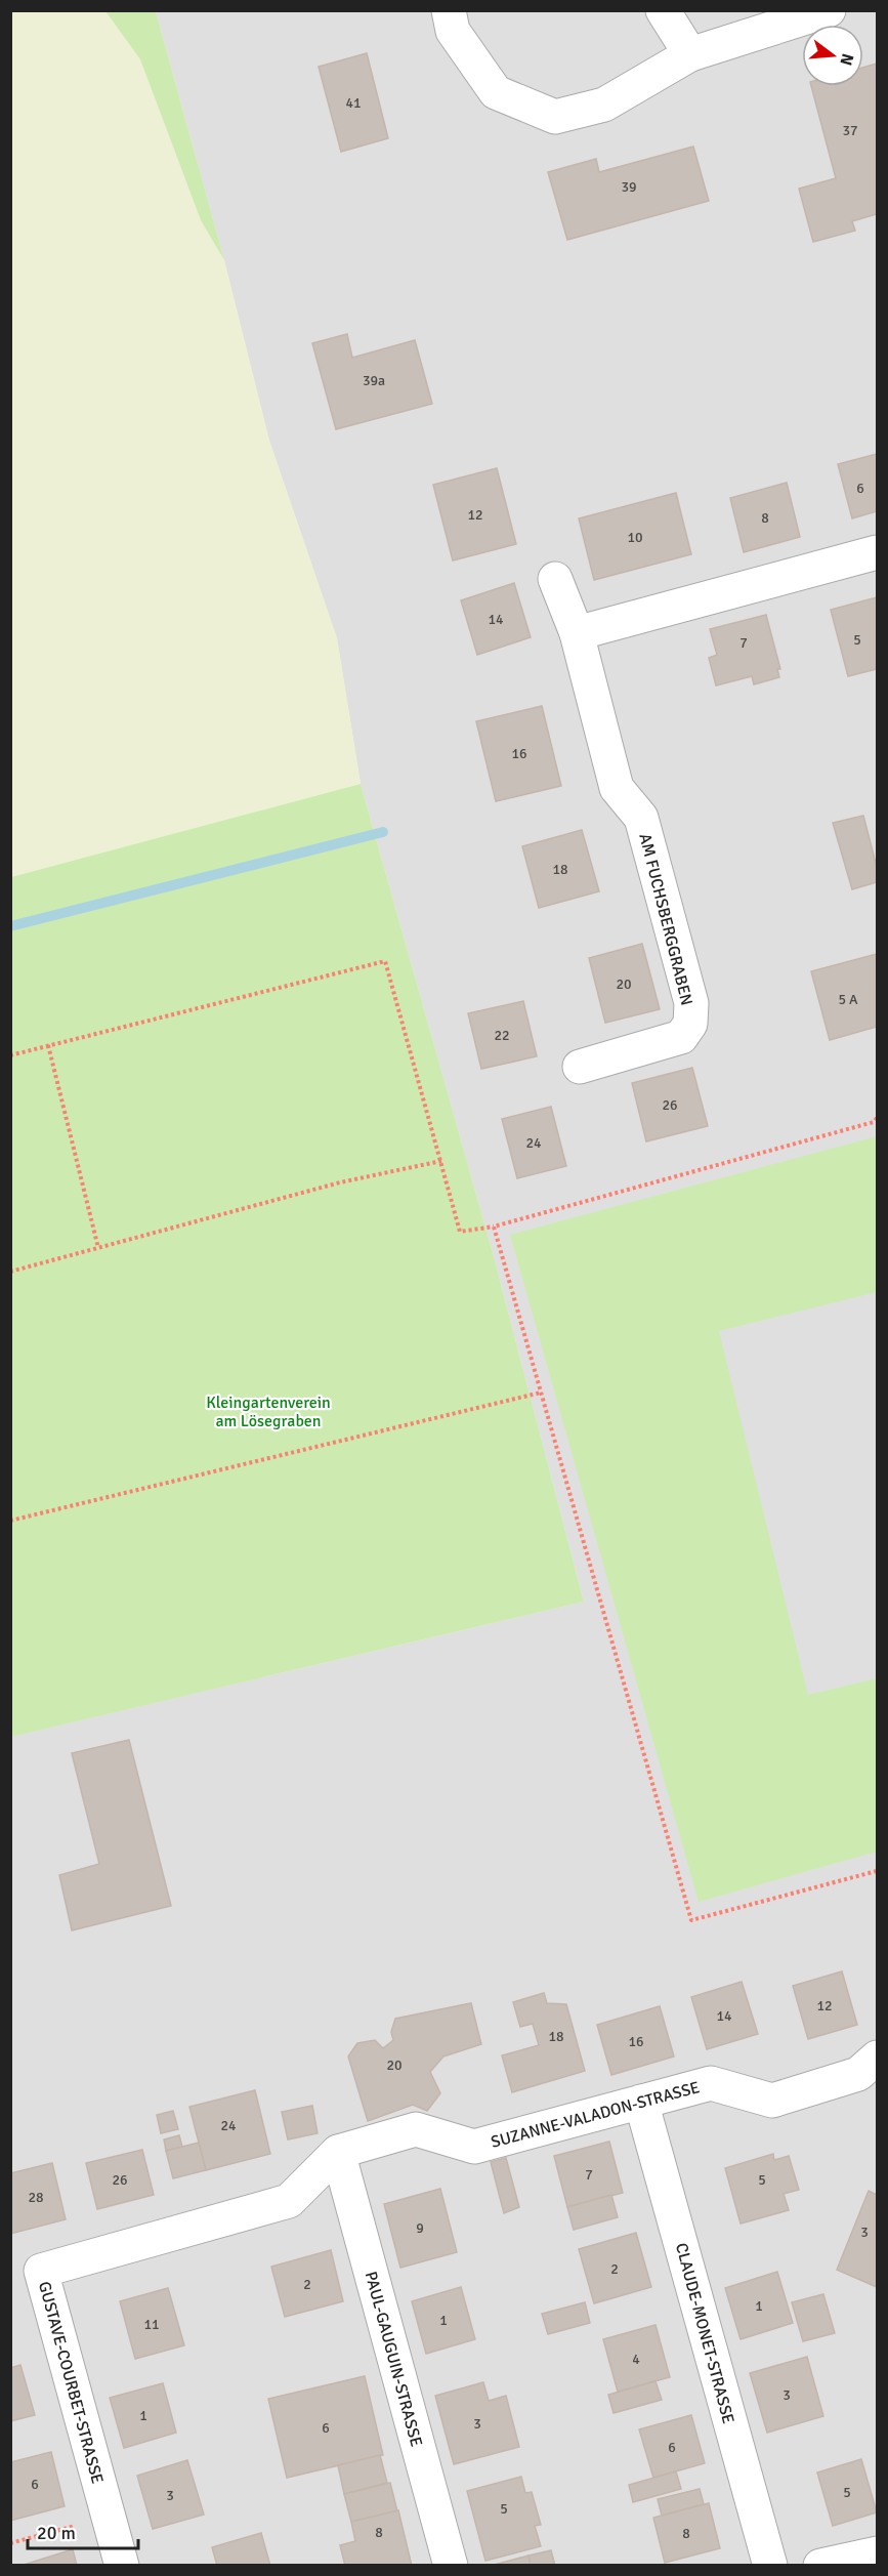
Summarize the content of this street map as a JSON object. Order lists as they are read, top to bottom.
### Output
{
  "streets": {
    "street": [
      "AM FUCHSBERGGRABEN",
      "SUZANNE-VALADON-STRASSE",
      "CLAUDE-MONET-STRASSE",
      "PAUL-GAUGUIN-STRASSE",
      "GUSTAVE-COURBET-STRASSE"
    ]
  },
  "crossings": [
    ["SUZANNE-VALADON-STRASSE", "CLAUDE-MONET-STRASSE"],
    ["SUZANNE-VALADON-STRASSE", "PAUL-GAUGUIN-STRASSE"],
    ["SUZANNE-VALADON-STRASSE", "GUSTAVE-COURBET-STRASSE"]
  ],
  "parks": ["Kleingartenverein am Lösegraben"],
  "house_numbers": [
    "41",
    "37",
    "39",
    "39a",
    "6",
    "12",
    "8",
    "10",
    "14",
    "5",
    "7",
    "16",
    "18",
    "20",
    "5 A",
    "22",
    "26",
    "24",
    "12",
    "14",
    "18",
    "16",
    "20",
    "24",
    "7",
    "26",
    "5",
    "28",
    "9",
    "3",
    "2",
    "2",
    "1",
    "1",
    "11",
    "4",
    "3",
    "1",
    "3",
    "6",
    "6",
    "6",
    "5",
    "3",
    "5",
    "8",
    "8"
  ],
  "scale_bar": "20 m",
  "north": "right"
}
